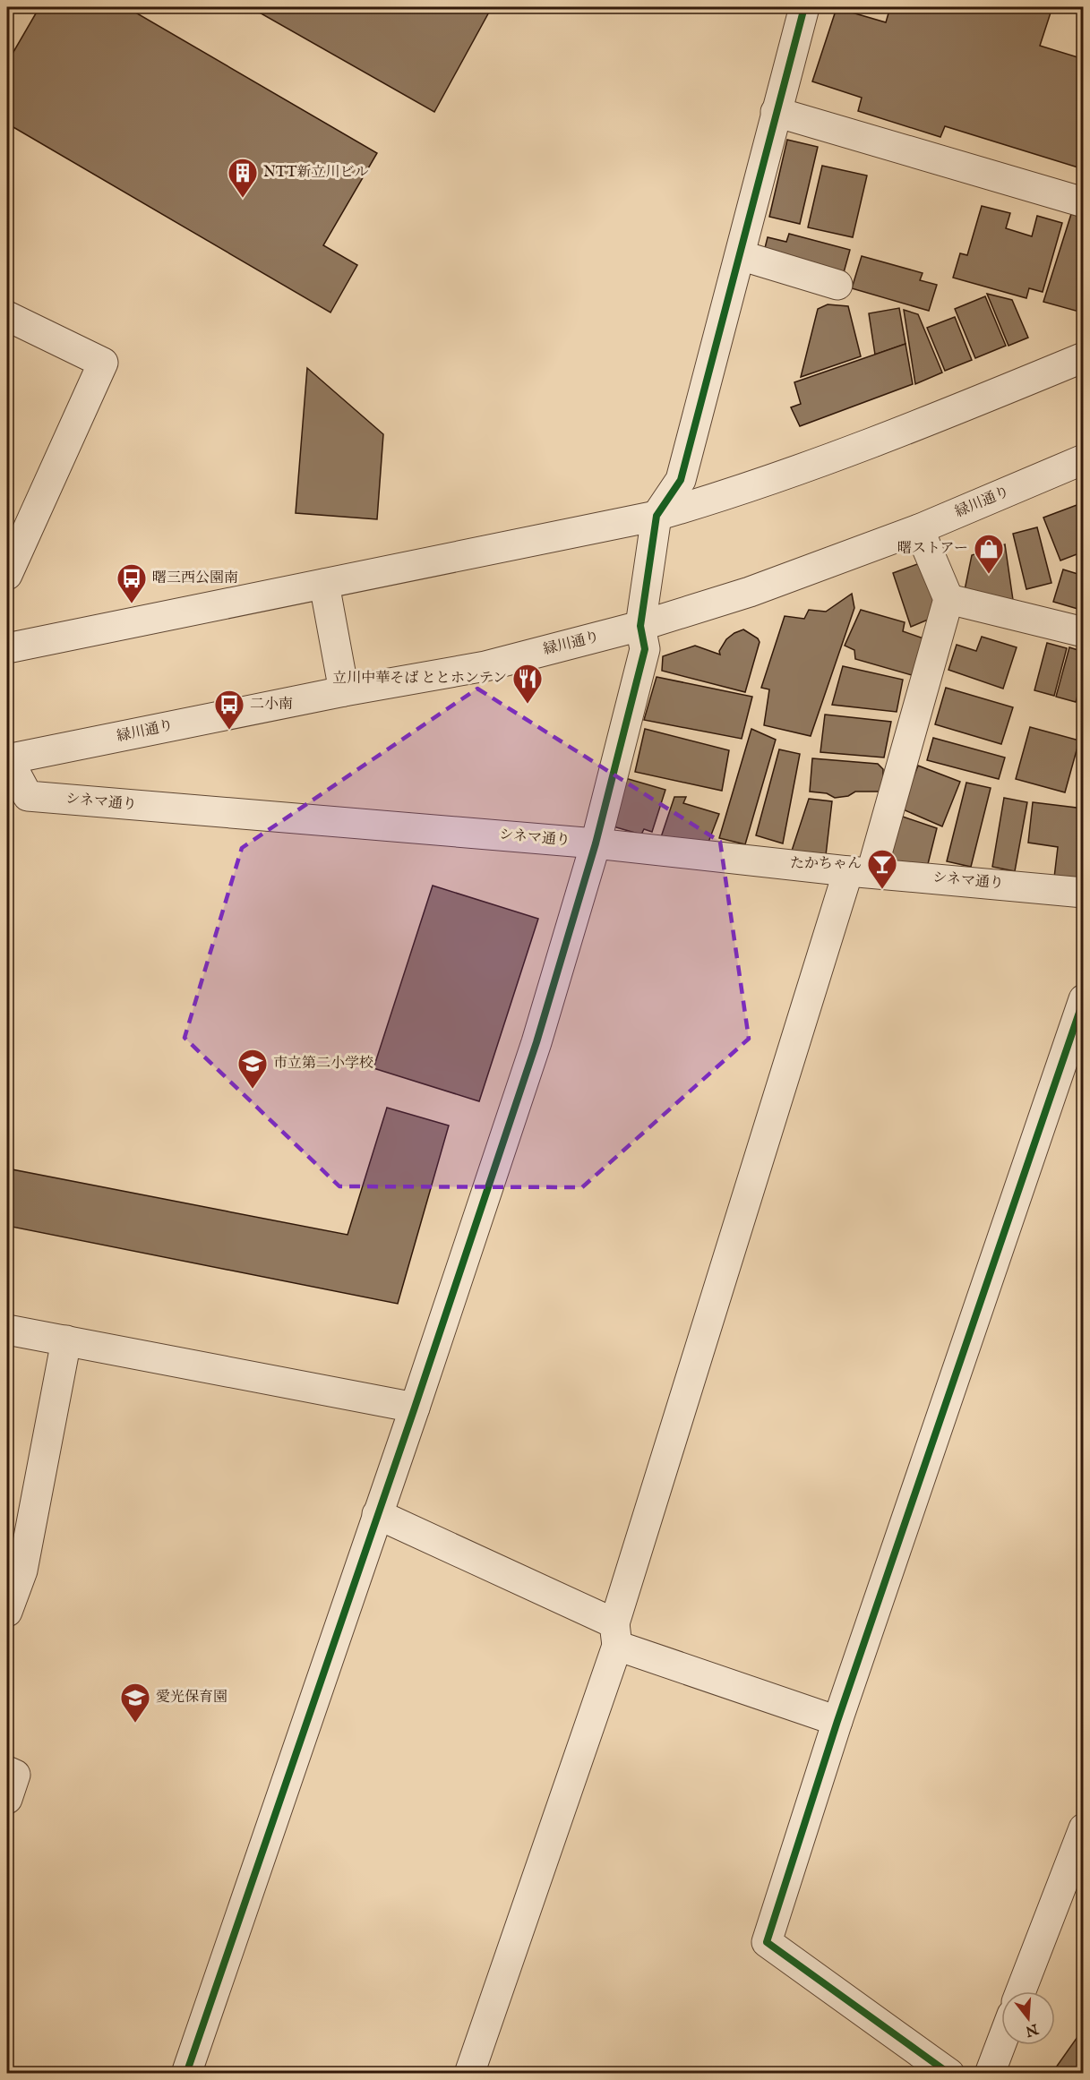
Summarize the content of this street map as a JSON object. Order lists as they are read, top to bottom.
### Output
{
  "streets": {
    "street": ["緑川通り", "シネマ通り"]
  },
  "crossings": [
    ["緑川通り", "シネマ通り"]
  ],
  "places": {
    "building": ["NTT新立川ビル"],
    "shop": ["曙ストアー"],
    "bus stop": ["曙三西公園南", "二小南"],
    "restaurant": ["立川中華そば ととホンテン"],
    "bar": ["たかちゃん"],
    "school or university": ["市立第二小学校", "愛光保育園"]
  },
  "north": "bottom"
}
